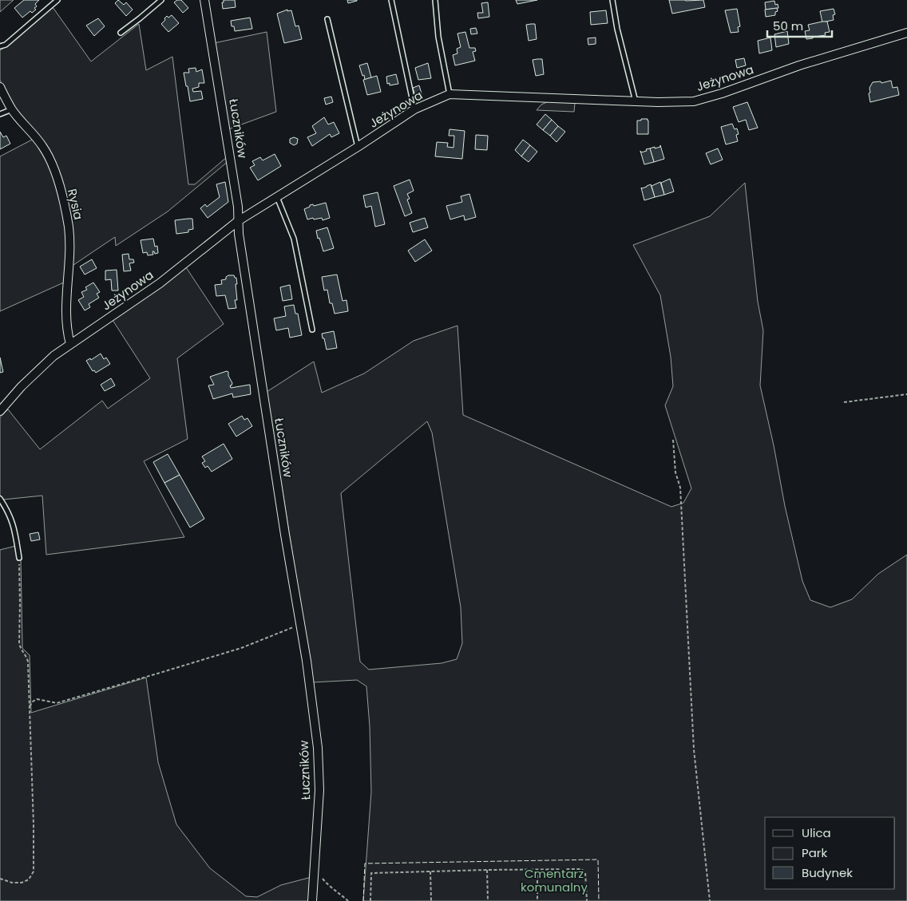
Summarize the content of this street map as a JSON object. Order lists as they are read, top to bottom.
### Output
{
  "streets": {
    "street": ["Jeżynowa", "Łuczników", "Rysia"]
  },
  "crossings": [
    ["Jeżynowa", "Łuczników"],
    ["Jeżynowa", "Rysia"]
  ],
  "parks": ["Cmentarz komunalny"],
  "legend": ["Ulica", "Park", "Budynek"],
  "scale_bar": "50 m"
}
